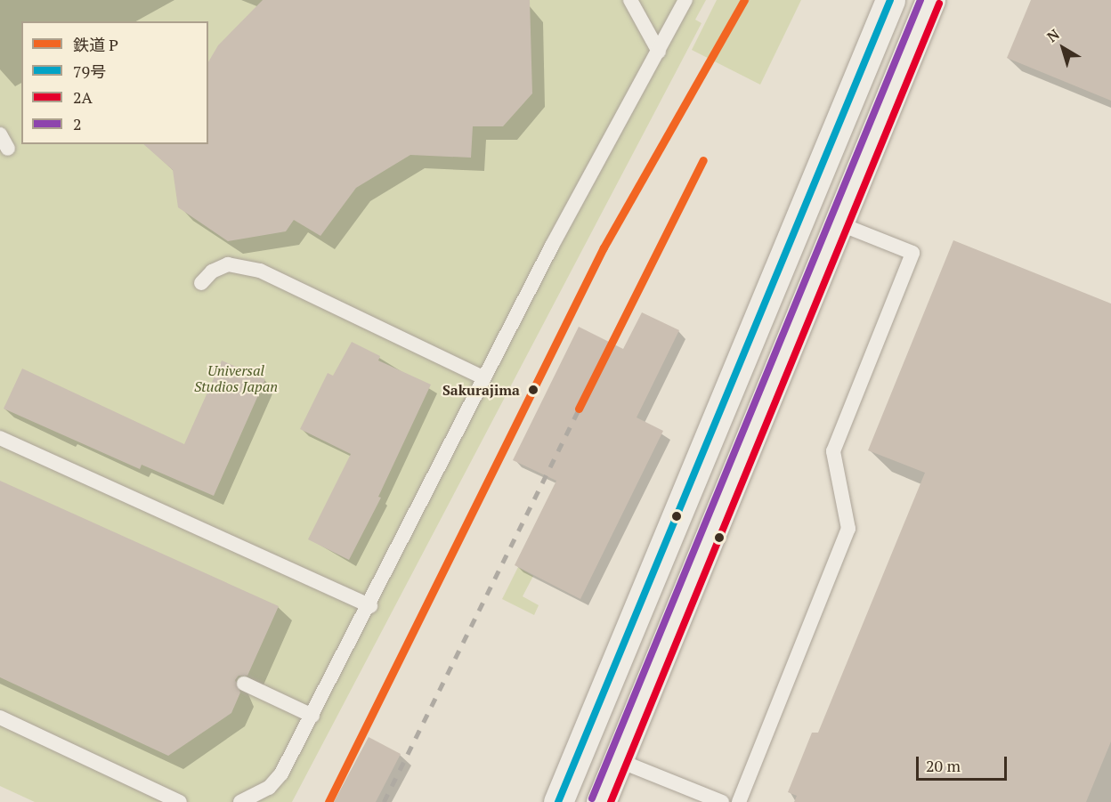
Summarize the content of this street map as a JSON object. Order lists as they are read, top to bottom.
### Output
{
  "parks": ["Universal Studios Japan"],
  "places": ["Sakurajima"],
  "lines": [
    "rail line P",
    "transit line 79号",
    "transit line 2",
    "transit line 2A"
  ],
  "legend": [
    "鉄道 P",
    "79号",
    "2A",
    "2"
  ],
  "scale_bar": "20 m",
  "north": "top left"
}
